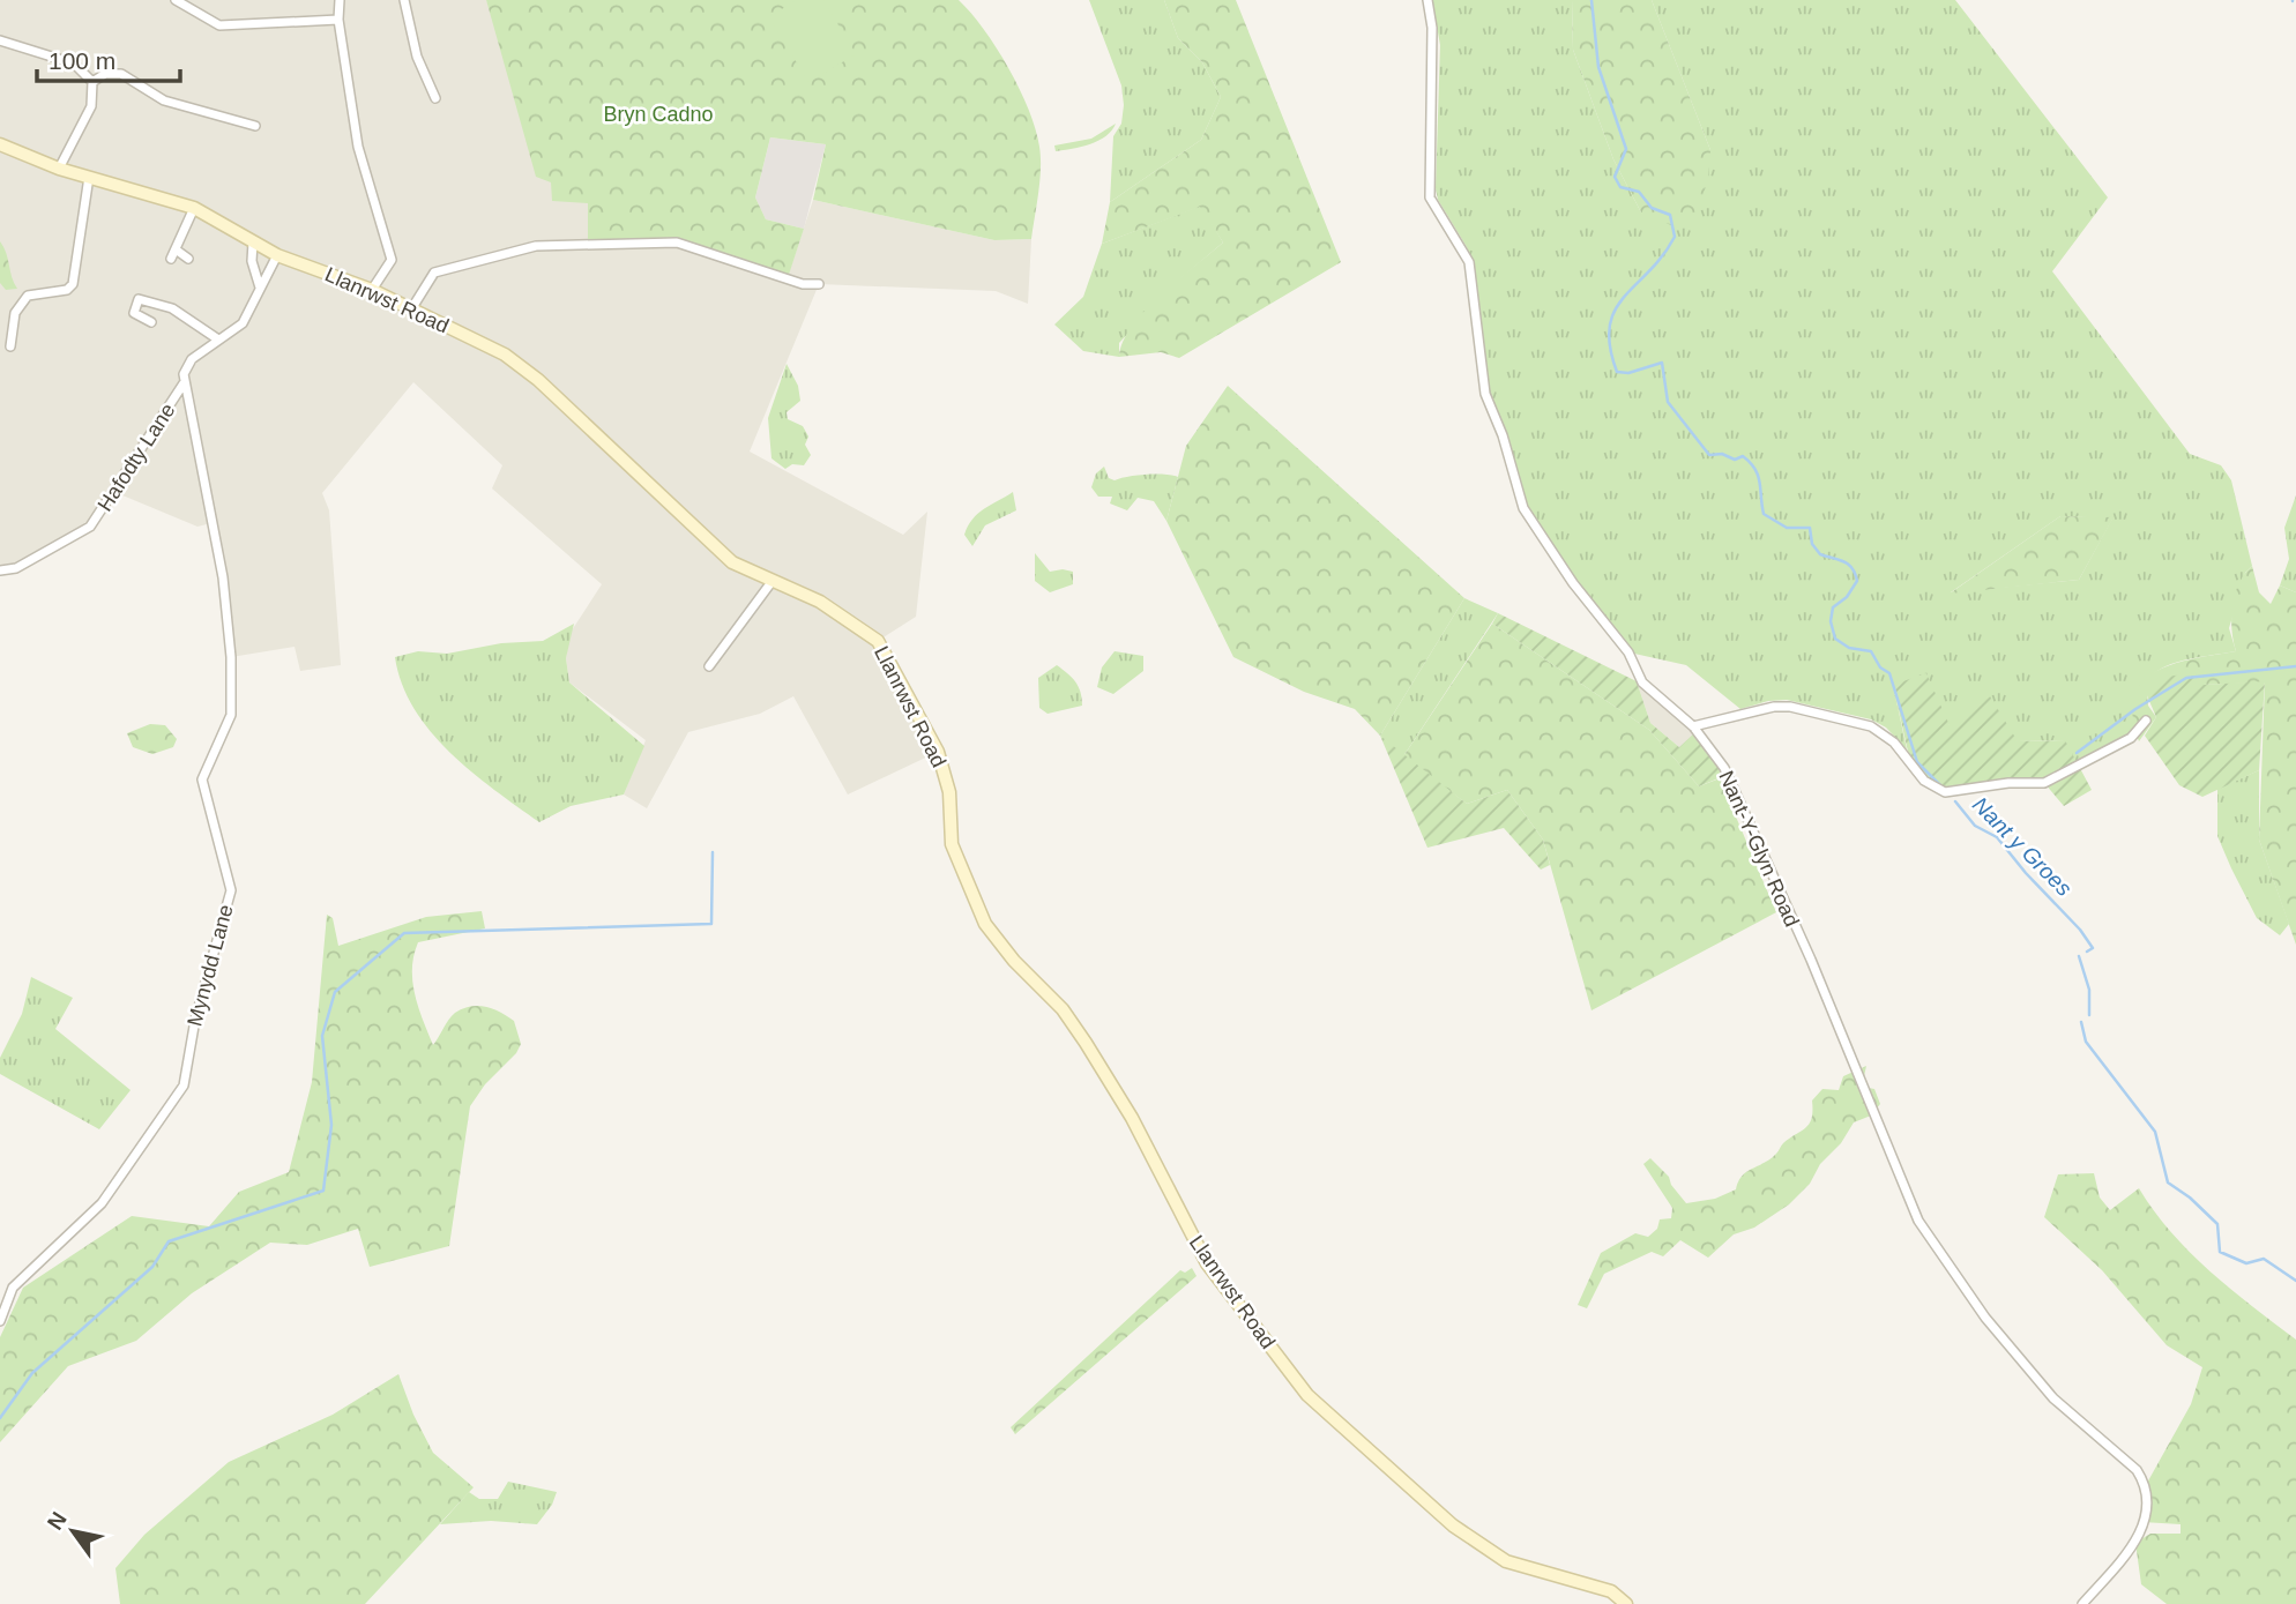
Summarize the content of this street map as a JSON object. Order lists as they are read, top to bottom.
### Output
{
  "streets": {
    "main road": ["Llanrwst Road"],
    "street": ["Hafodty Lane", "Nant-Y-Glyn Road", "Mynydd Lane"]
  },
  "crossings": [
    ["Hafodty Lane", "Mynydd Lane"]
  ],
  "water": ["Nant y Groes"],
  "parks": ["Bryn Cadno"],
  "scale_bar": "100 m",
  "north": "top left"
}
